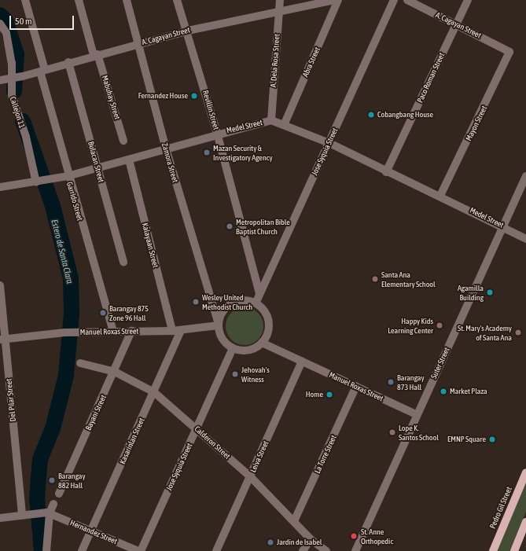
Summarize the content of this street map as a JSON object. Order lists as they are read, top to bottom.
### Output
{
  "streets": {
    "main road": ["Pedro Gil Street"],
    "street": [
      "A. Cagayan Street",
      "A. Dela Rosa Street",
      "Abra Street",
      "Paco Roman Street",
      "Mabuhay Street",
      "Revillin Street",
      "Callejon 11",
      "Mayon Street",
      "Medel Street",
      "Jose Syquia Street",
      "Bulacan Street",
      "Zamora Street",
      "Garrido Street",
      "Kalayaan Street",
      "Manuel Roxas Street",
      "Suter Street",
      "Del Pilar Street",
      "Bayani Street",
      "Kasarinlan Street",
      "Calderon Street",
      "La Torre Street",
      "Leiva Street",
      "Hernandez Street"
    ]
  },
  "crossings": [
    ["A. Cagayan Street", "A. Dela Rosa Street"],
    ["A. Cagayan Street", "Paco Roman Street"],
    ["A. Cagayan Street", "Mabuhay Street"],
    ["A. Cagayan Street", "Revillin Street"],
    ["A. Cagayan Street", "Callejon 11"],
    ["A. Cagayan Street", "Mayon Street"],
    ["A. Cagayan Street", "Bulacan Street"],
    ["A. Cagayan Street", "Zamora Street"],
    ["A. Cagayan Street", "Garrido Street"],
    ["A. Dela Rosa Street", "Medel Street"],
    ["Abra Street", "Medel Street"],
    ["Paco Roman Street", "Medel Street"],
    ["Revillin Street", "Medel Street"],
    ["Revillin Street", "Jose Syquia Street"],
    ["Callejon 11", "Medel Street"],
    ["Mayon Street", "Medel Street"],
    ["Medel Street", "Jose Syquia Street"],
    ["Medel Street", "Bulacan Street"],
    ["Medel Street", "Zamora Street"],
    ["Medel Street", "Garrido Street"],
    ["Medel Street", "Kalayaan Street"],
    ["Medel Street", "Suter Street"],
    ["Jose Syquia Street", "Zamora Street"],
    ["Jose Syquia Street", "Manuel Roxas Street"],
    ["Jose Syquia Street", "Calderon Street"],
    ["Zamora Street", "Manuel Roxas Street"],
    ["Garrido Street", "Manuel Roxas Street"],
    ["Kalayaan Street", "Manuel Roxas Street"],
    ["Kalayaan Street", "Kasarinlan Street"],
    ["Manuel Roxas Street", "Suter Street"],
    ["Manuel Roxas Street", "Del Pilar Street"],
    ["Manuel Roxas Street", "Bayani Street"],
    ["Manuel Roxas Street", "Kasarinlan Street"],
    ["Manuel Roxas Street", "La Torre Street"],
    ["Manuel Roxas Street", "Leiva Street"],
    ["Bayani Street", "Calderon Street"],
    ["Kasarinlan Street", "Calderon Street"],
    ["Kasarinlan Street", "Hernandez Street"],
    ["Calderon Street", "La Torre Street"],
    ["Calderon Street", "Leiva Street"]
  ],
  "water": ["Estero de Santa Clara"],
  "places": [
    "Fernandez House",
    "Cobangbang House",
    "Mazan Security & Investigatory Agency",
    "Metropolitan Bible Baptist Church",
    "Santa Ana Elementary School",
    "Agamilla Building",
    "Wesley United Methodist Church",
    "Barangay 875 Zone 96 Hall",
    "Happy Kids Learning Center",
    "St. Mary's Academy of Santa Ana",
    "Jehovah's Witness",
    "Barangay 873 Hall",
    "Market Plaza",
    "Home",
    "Lope K. Santos School",
    "EMNP Square",
    "Barangay 882 Hall",
    "St. Anne Orthopedic",
    "Jardin de Isabel"
  ],
  "scale_bar": "50 m"
}
